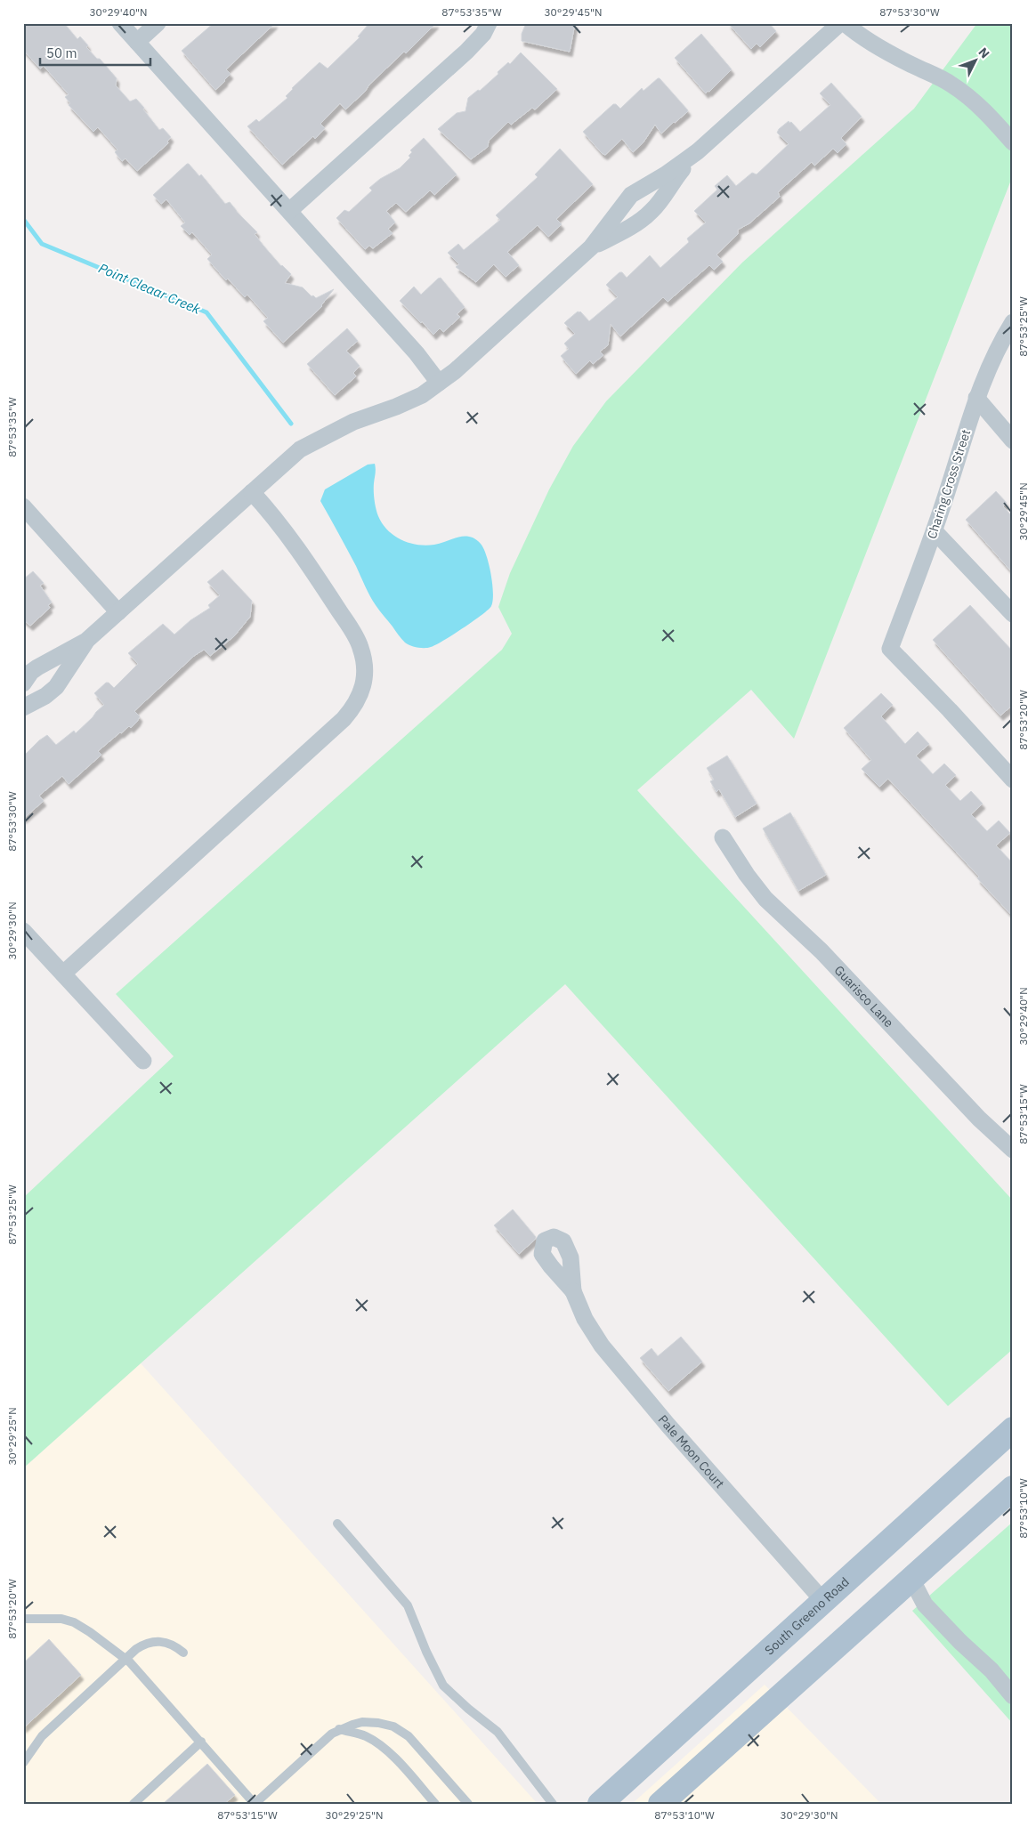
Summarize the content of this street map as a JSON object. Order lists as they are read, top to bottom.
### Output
{
  "streets": {
    "main road": ["South Greeno Road"],
    "street": ["Charing Cross Street", "Guarisco Lane", "Pale Moon Court"]
  },
  "crossings": [
    ["Pale Moon Court", "South Greeno Road"]
  ],
  "water": ["Point Cleaar Creek"],
  "scale_bar": "50 m",
  "north": "top right",
  "coordinates": [
    "30°29'40\"N",
    "87°53'35\"W",
    "30°29'45\"N",
    "87°53'30\"W",
    "87°53'25\"W",
    "87°53'20\"W",
    "30°29'30\"N",
    "87°53'15\"W",
    "30°29'25\"N",
    "87°53'10\"W"
  ]
}
